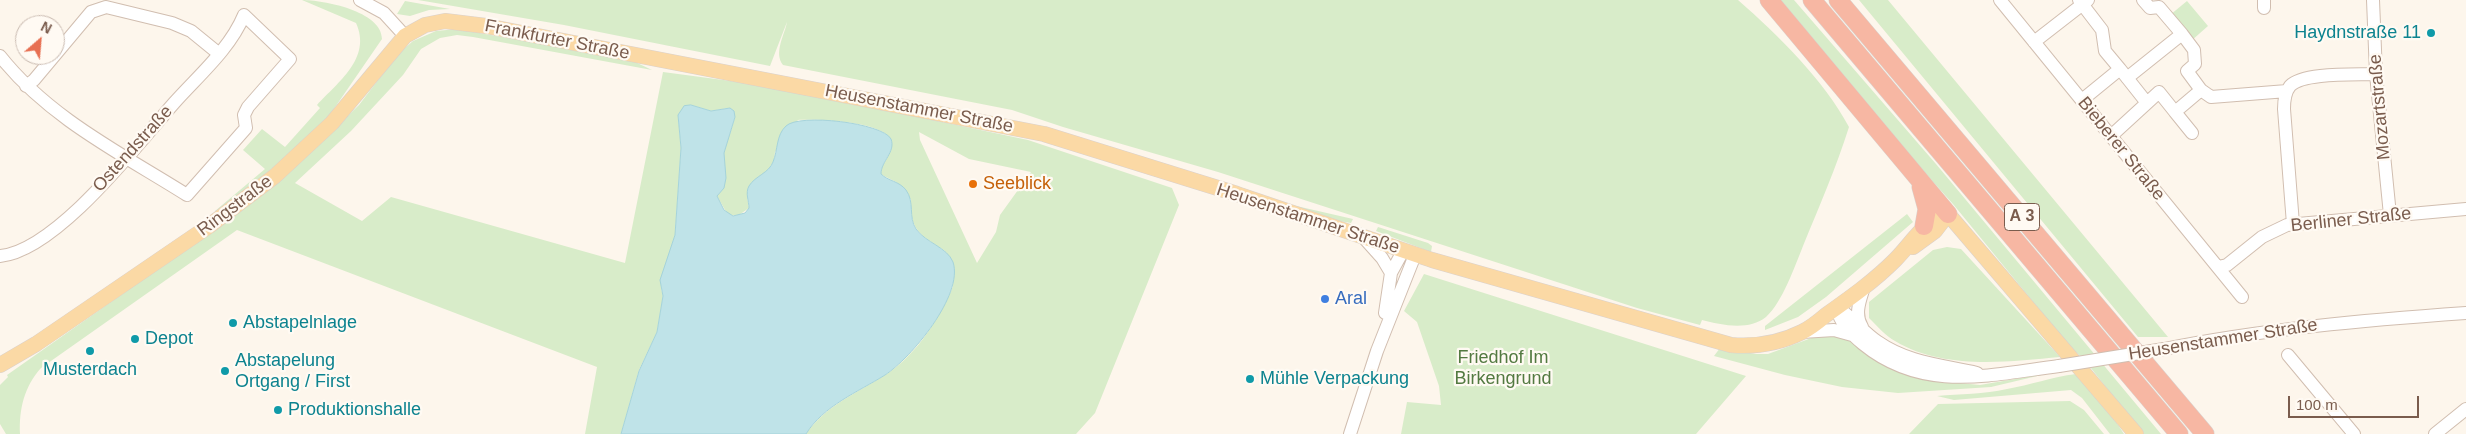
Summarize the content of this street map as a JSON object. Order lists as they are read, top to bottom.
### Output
{
  "streets": {
    "highway": ["A 3"],
    "main road": ["Frankfurter Straße", "Heusenstammer Straße", "Ringstraße"],
    "street": [
      "Mozartstraße",
      "Ostendstraße",
      "Bieberer Straße",
      "Berliner Straße"
    ]
  },
  "crossings": [
    ["Frankfurter Straße", "Heusenstammer Straße"],
    ["Frankfurter Straße", "Ringstraße"],
    ["Mozartstraße", "Berliner Straße"],
    ["Bieberer Straße", "Berliner Straße"]
  ],
  "parks": ["Friedhof Im Birkengrund"],
  "places": [
    "Haydnstraße 11",
    "Seeblick",
    "Aral",
    "Abstapelnlage",
    "Depot",
    "Musterdach",
    "Abstapelung Ortgang / First",
    "Mühle Verpackung",
    "Produktionshalle"
  ],
  "scale_bar": "100 m",
  "north": "top right"
}
